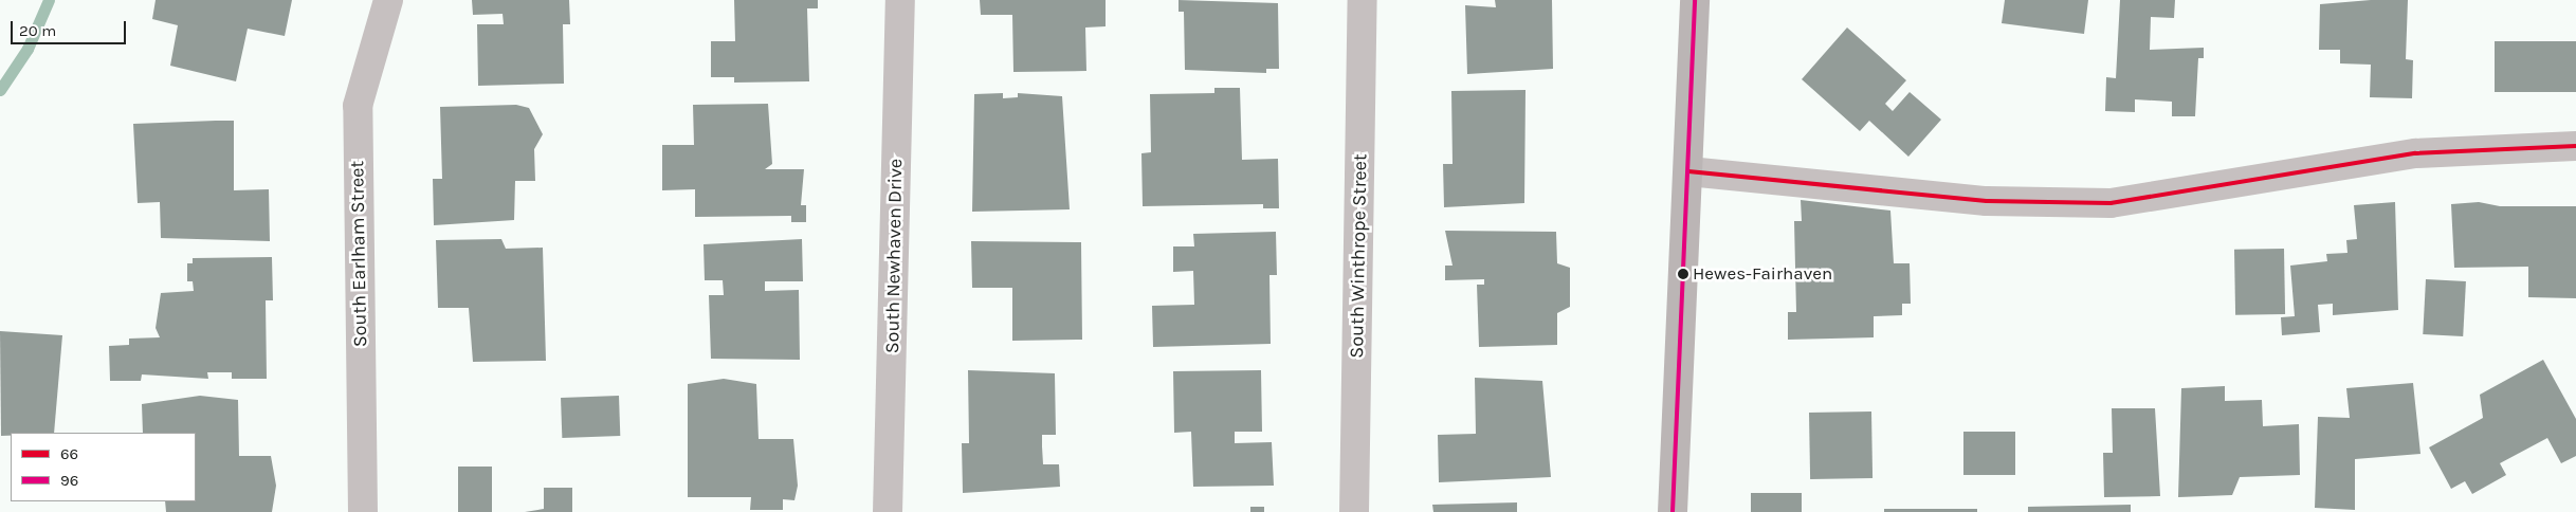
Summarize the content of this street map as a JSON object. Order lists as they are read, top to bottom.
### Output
{
  "streets": {
    "street": ["South Earlham Street", "South Newhaven Drive", "South Winthrope Street"]
  },
  "places": ["Hewes-Fairhaven"],
  "lines": ["transit line 96", "transit line 66"],
  "legend": ["66", "96"],
  "scale_bar": "20 m"
}
